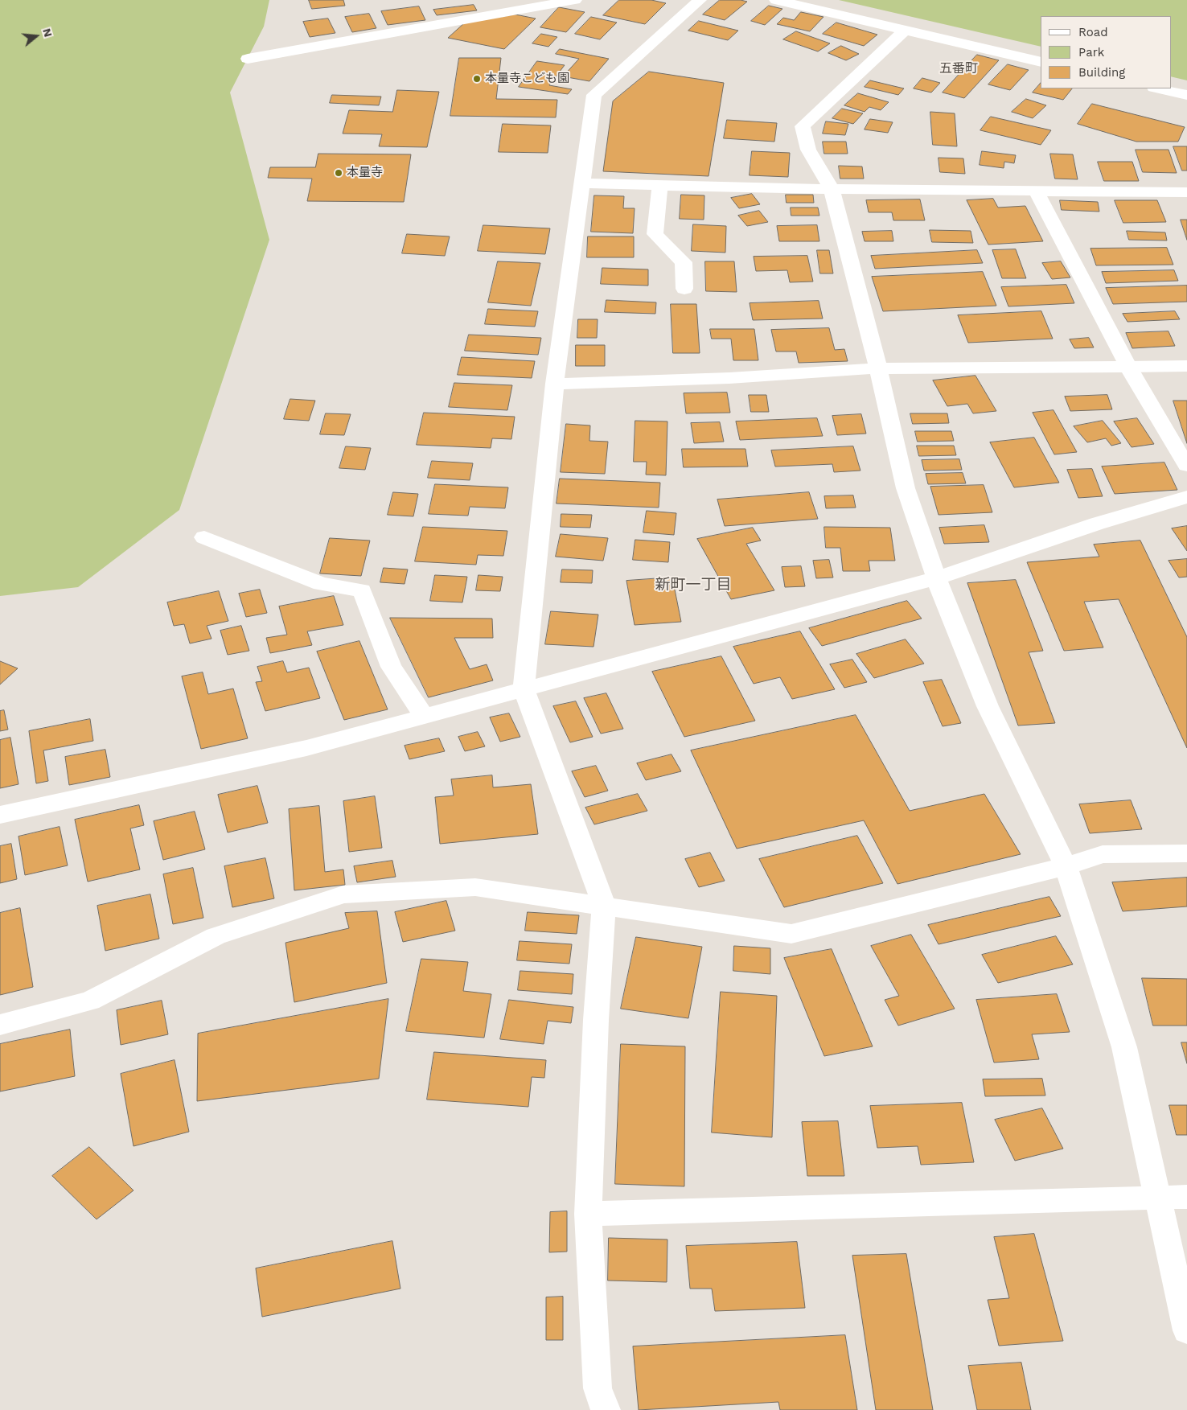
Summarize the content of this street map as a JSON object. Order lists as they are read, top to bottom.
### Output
{
  "districts": ["五番町", "新町一丁目"],
  "places": ["本量寺こども園", "本量寺"],
  "legend": ["Road", "Park", "Building"],
  "north": "right"
}
